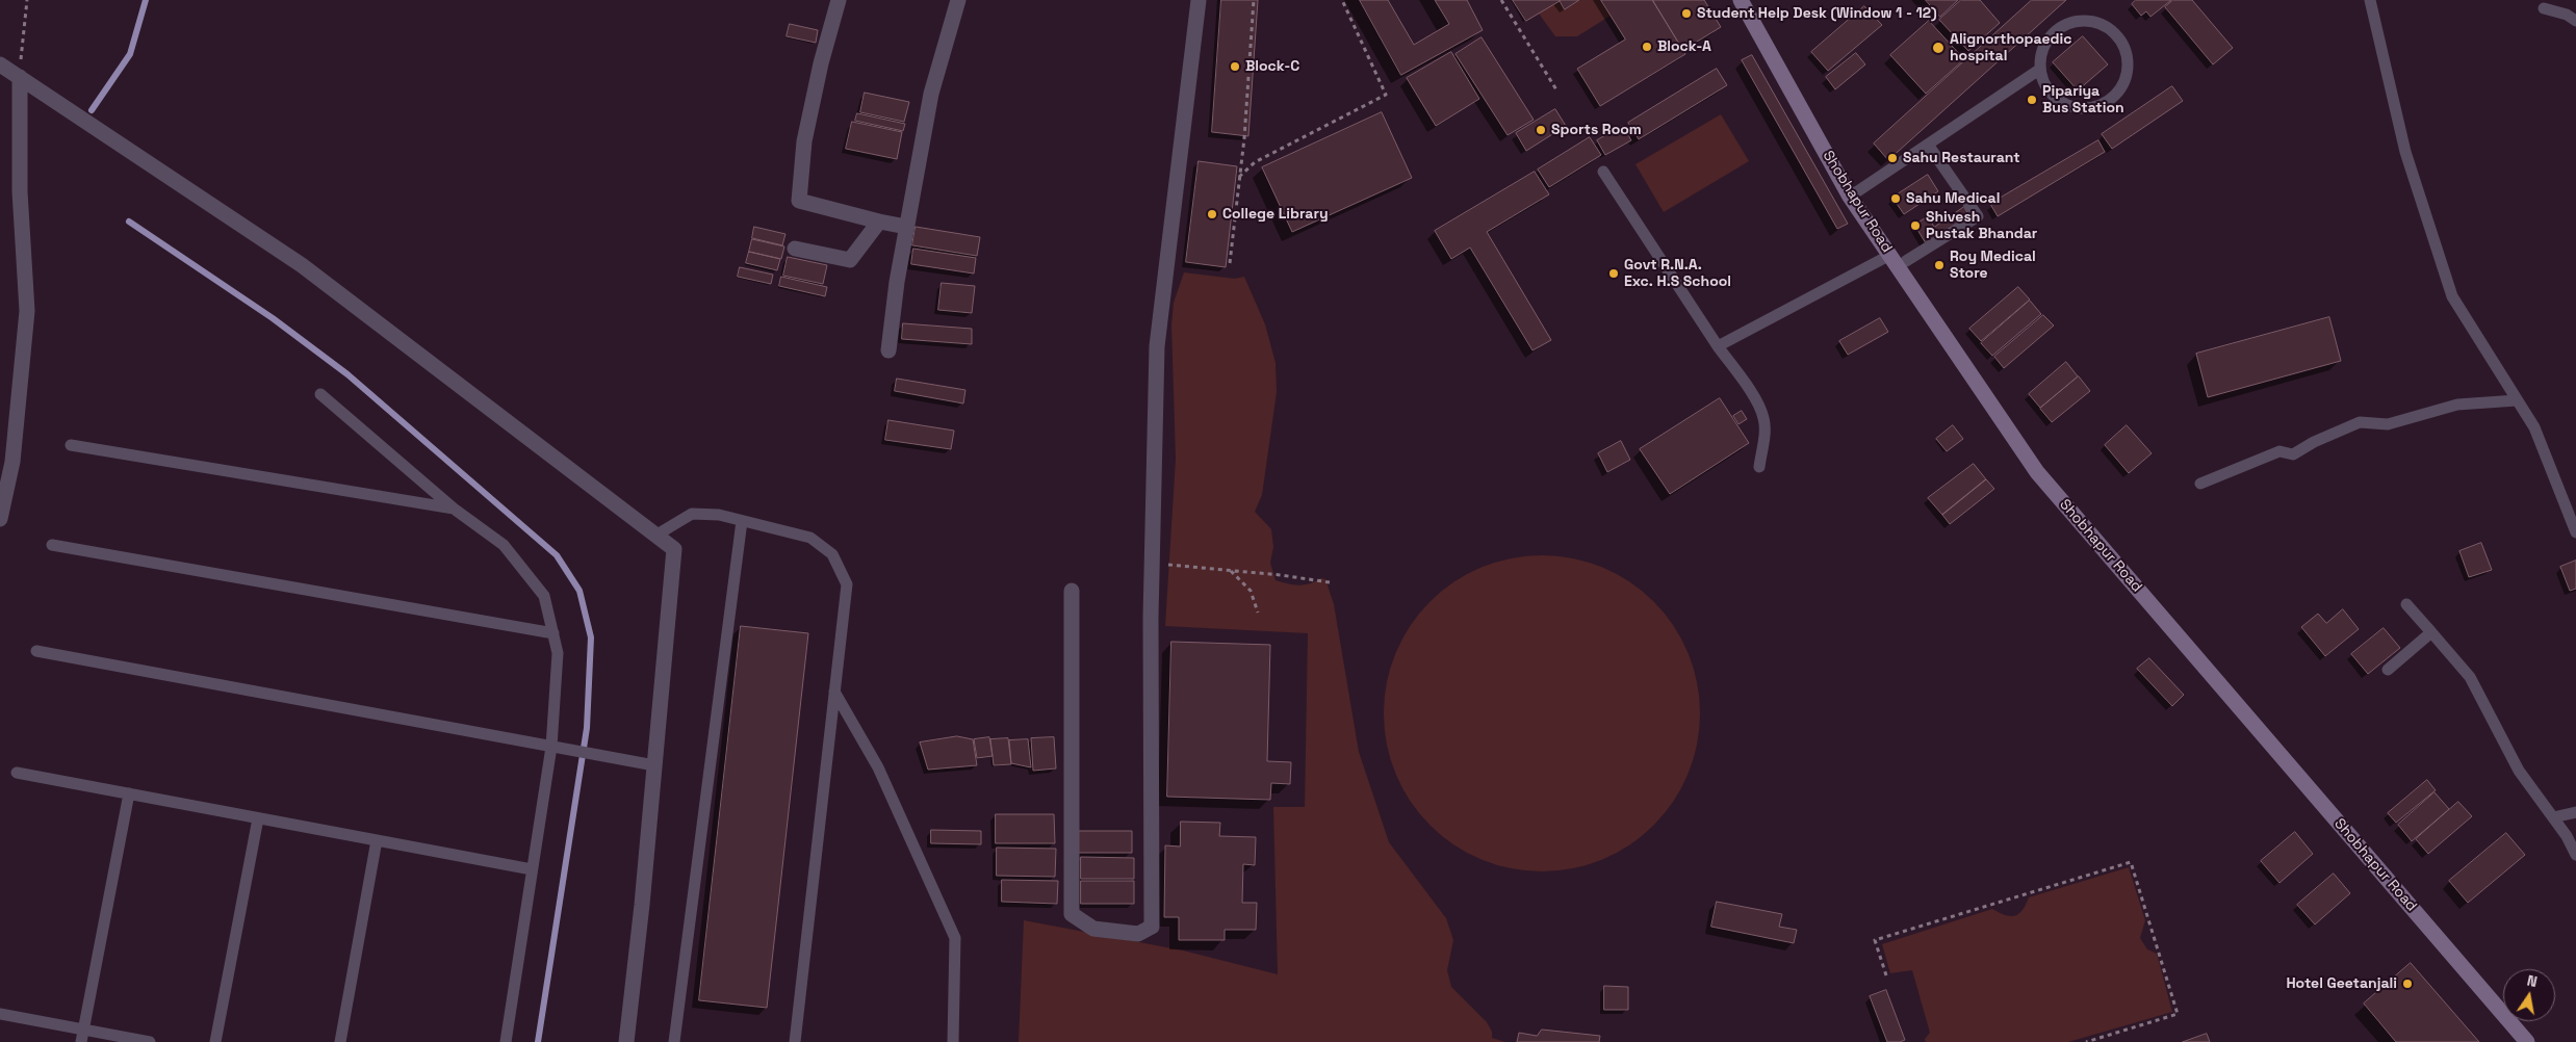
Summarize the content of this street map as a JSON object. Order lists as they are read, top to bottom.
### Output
{
  "streets": {
    "main road": ["Shobhapur Road"]
  },
  "places": [
    "Student Help Desk (Window 1 - 12)",
    "Block-A",
    "Alignorthopaedic hospital",
    "Block-C",
    "Pipariya Bus Station",
    "Sports Room",
    "Sahu Restaurant",
    "Sahu Medical",
    "College Library",
    "Shivesh Pustak Bhandar",
    "Roy Medical Store",
    "Govt R.N.A. Exc. H.S School",
    "Hotel Geetanjali"
  ],
  "north": "top"
}
